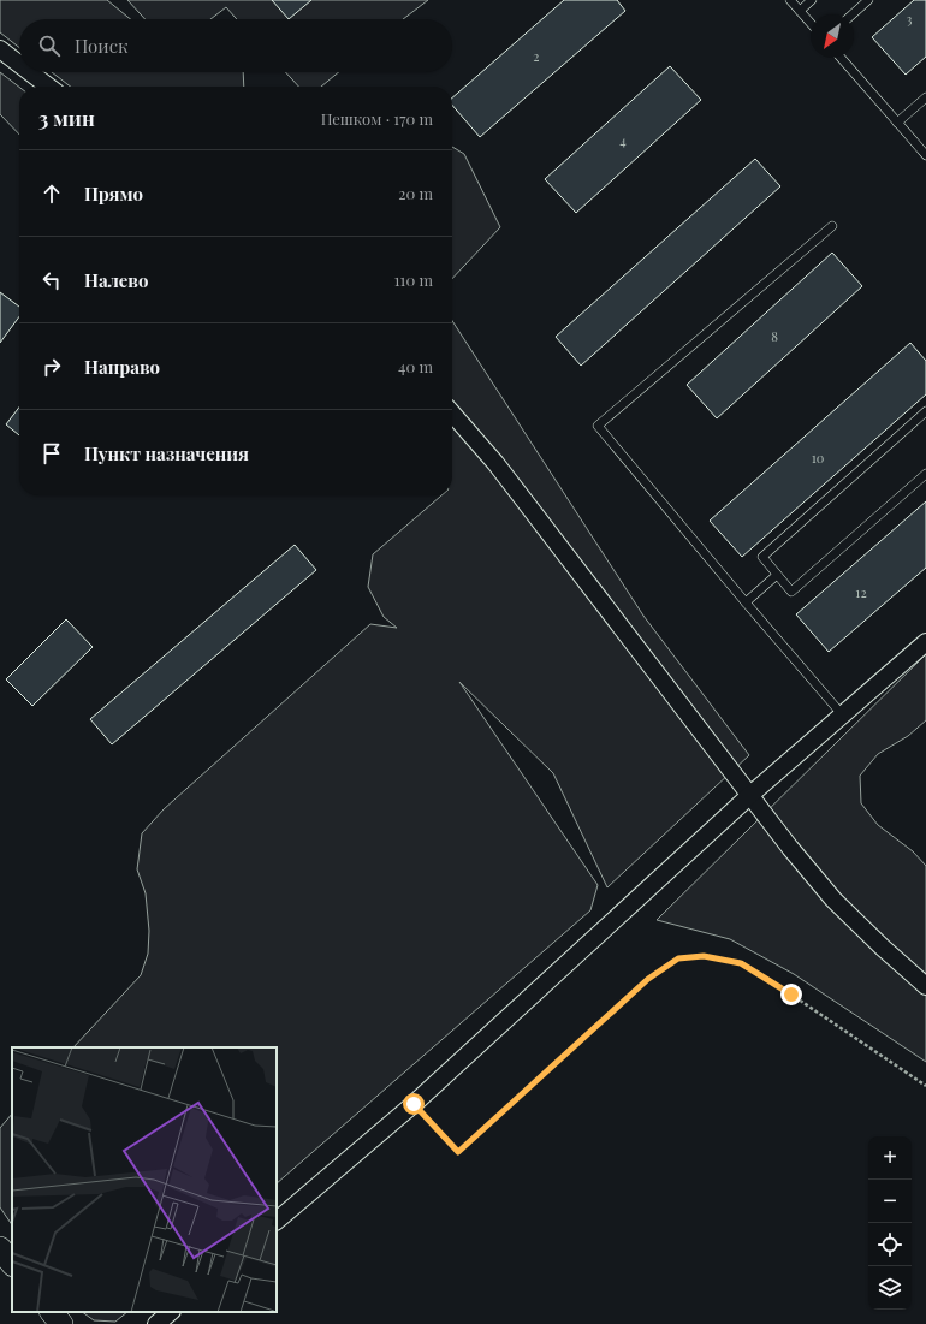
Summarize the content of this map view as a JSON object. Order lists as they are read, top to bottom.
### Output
{
  "house_numbers": [
    "3",
    "2",
    "4",
    "8",
    "10",
    "12"
  ],
  "north": "bottom left",
  "page": {
    "search": "Поиск",
    "heading": ["3 мин", "Пешком · 170 m"],
    "list": [
      ["Прямо", "20 m"],
      ["Налево", "110 m"],
      ["Направо", "40 m"],
      "Пункт назначения"
    ],
    "map_buttons": ["+", "−"]
  }
}
